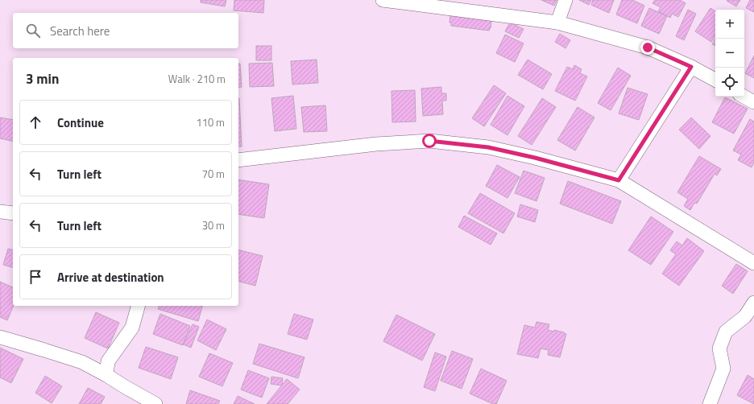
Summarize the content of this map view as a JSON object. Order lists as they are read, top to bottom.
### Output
{
  "page": {
    "map_buttons": ["+", "−"],
    "search": "Search here",
    "heading": ["3 min", "Walk · 210 m"],
    "list": [
      ["Continue", "110 m"],
      ["Turn left", "70 m"],
      ["Turn left", "30 m"],
      "Arrive at destination"
    ]
  }
}
